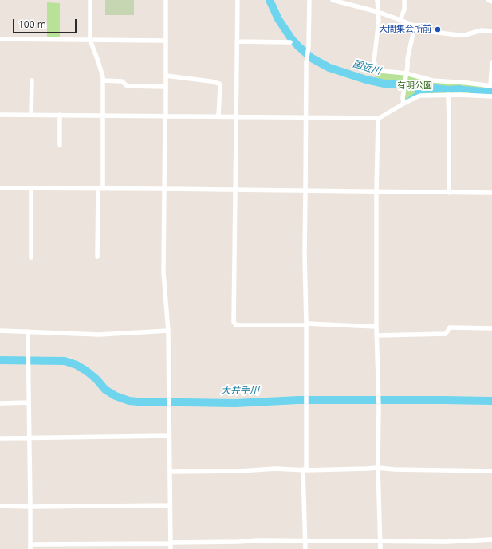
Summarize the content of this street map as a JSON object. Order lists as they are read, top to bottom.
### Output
{
  "water": ["国近川", "大井手川"],
  "parks": ["有明公園"],
  "places": ["大間集会所前"],
  "scale_bar": "100 m"
}
